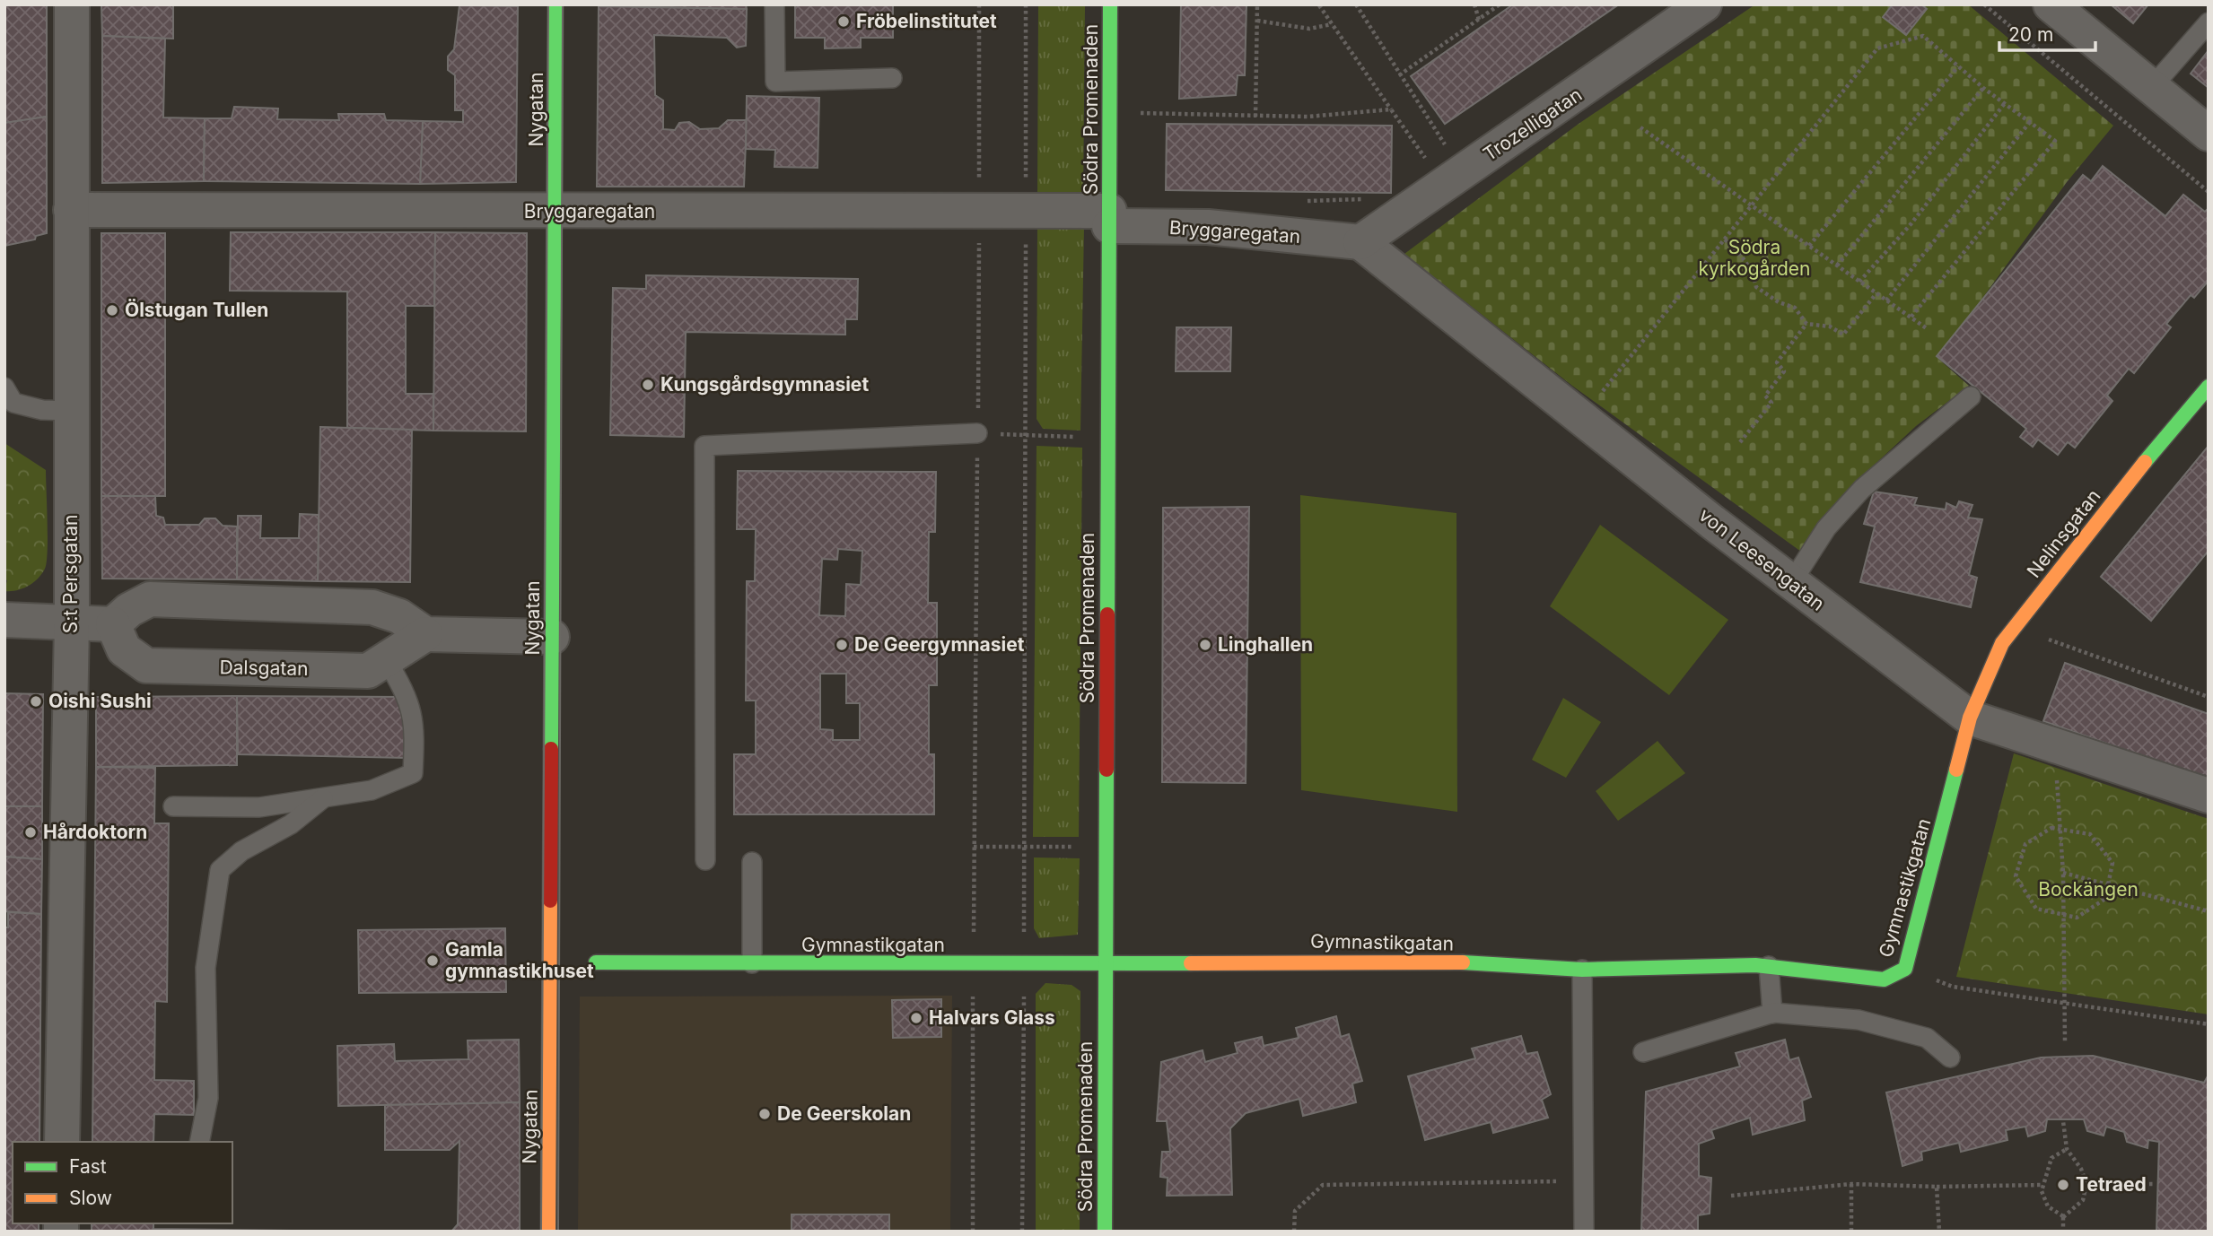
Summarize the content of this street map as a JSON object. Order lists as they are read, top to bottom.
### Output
{
  "streets": {
    "street": [
      "Nygatan",
      "Södra Promenaden",
      "Trozelligatan",
      "Bryggaregatan",
      "Nelinsgatan",
      "von Leesengatan",
      "S:t Persgatan",
      "Dalsgatan",
      "Gymnastikgatan"
    ]
  },
  "crossings": [
    ["Nygatan", "Bryggaregatan"],
    ["Södra Promenaden", "Bryggaregatan"],
    ["Södra Promenaden", "Gymnastikgatan"],
    ["Trozelligatan", "Bryggaregatan"],
    ["Trozelligatan", "von Leesengatan"],
    ["Bryggaregatan", "von Leesengatan"],
    ["Bryggaregatan", "S:t Persgatan"],
    ["Nelinsgatan", "von Leesengatan"],
    ["Nelinsgatan", "Gymnastikgatan"],
    ["von Leesengatan", "Gymnastikgatan"]
  ],
  "parks": ["Södra kyrkogården", "Bockängen"],
  "places": [
    "Fröbelinstitutet",
    "Ölstugan Tullen",
    "Kungsgårdsgymnasiet",
    "De Geergymnasiet",
    "Linghallen",
    "Oishi Sushi",
    "Hårdoktorn",
    "Gamla gymnastikhuset",
    "Halvars Glass",
    "De Geerskolan",
    "Tetraed"
  ],
  "legend": ["Fast", "Slow"],
  "scale_bar": "20 m"
}
